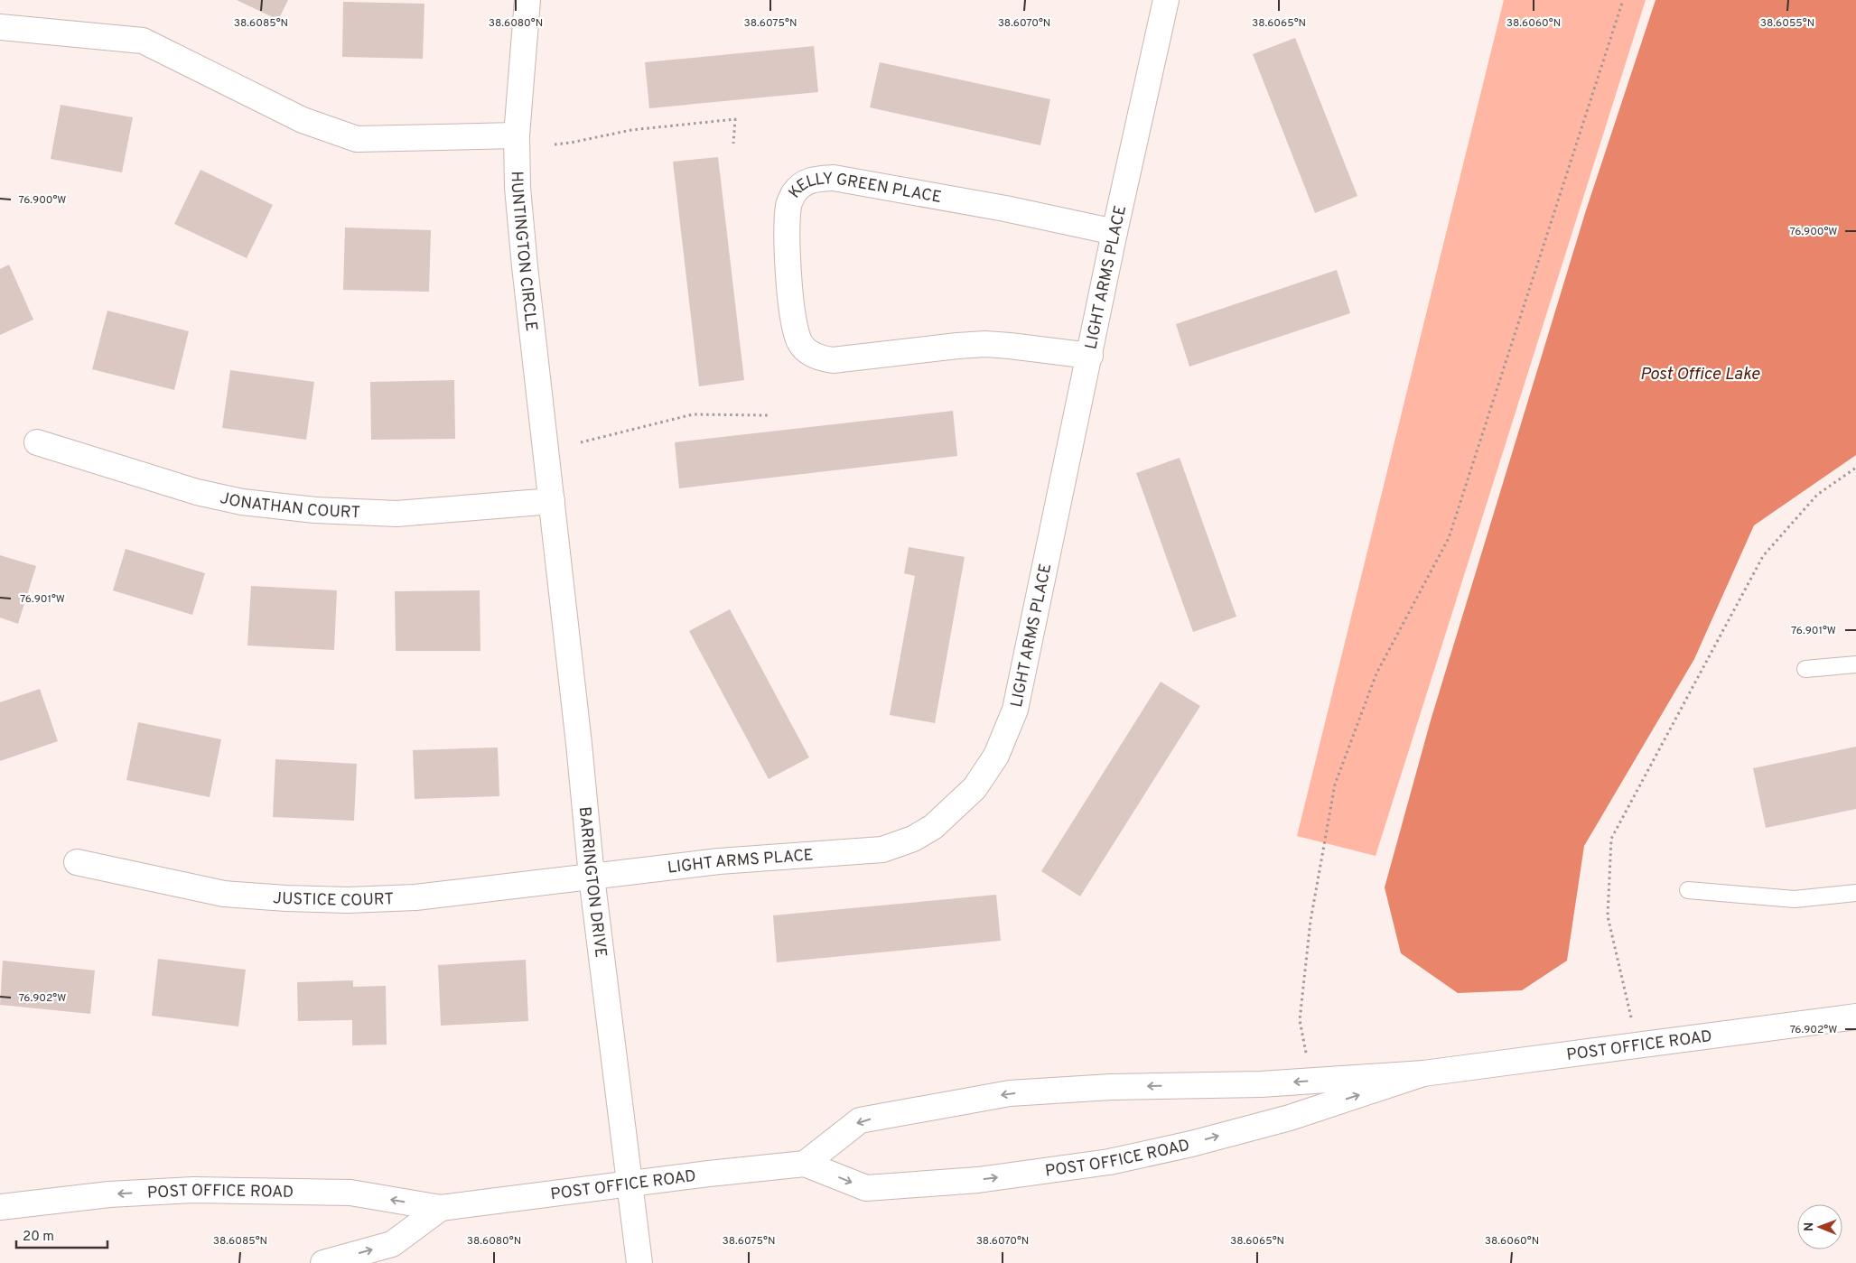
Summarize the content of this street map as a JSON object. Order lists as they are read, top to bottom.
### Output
{
  "streets": {
    "street": [
      "KELLY GREEN PLACE",
      "HUNTINGTON CIRCLE",
      "LIGHT ARMS PLACE",
      "JONATHAN COURT",
      "BARRINGTON DRIVE",
      "JUSTICE COURT",
      "POST OFFICE ROAD"
    ]
  },
  "crossings": [
    ["KELLY GREEN PLACE", "LIGHT ARMS PLACE"],
    ["HUNTINGTON CIRCLE", "JONATHAN COURT"],
    ["HUNTINGTON CIRCLE", "BARRINGTON DRIVE"],
    ["LIGHT ARMS PLACE", "BARRINGTON DRIVE"],
    ["LIGHT ARMS PLACE", "JUSTICE COURT"],
    ["JONATHAN COURT", "BARRINGTON DRIVE"],
    ["BARRINGTON DRIVE", "JUSTICE COURT"],
    ["BARRINGTON DRIVE", "POST OFFICE ROAD"]
  ],
  "water": ["Post Office Lake"],
  "scale_bar": "20 m",
  "north": "left",
  "coordinates": [
    "38.6085°N",
    "38.6080°N",
    "38.6075°N",
    "38.6070°N",
    "38.6065°N",
    "38.6060°N",
    "38.6055°N",
    "76.900°W",
    "76.901°W",
    "76.902°W"
  ]
}
